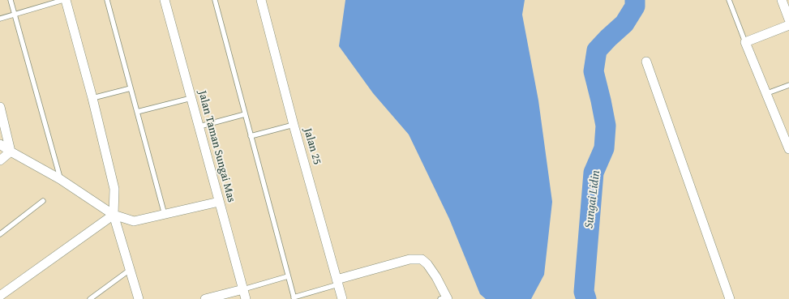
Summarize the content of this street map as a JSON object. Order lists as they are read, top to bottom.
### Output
{
  "streets": {
    "street": ["Jalan Taman Sungai Mas", "Jalan 25"]
  },
  "water": ["Sungai Lidin"]
}
